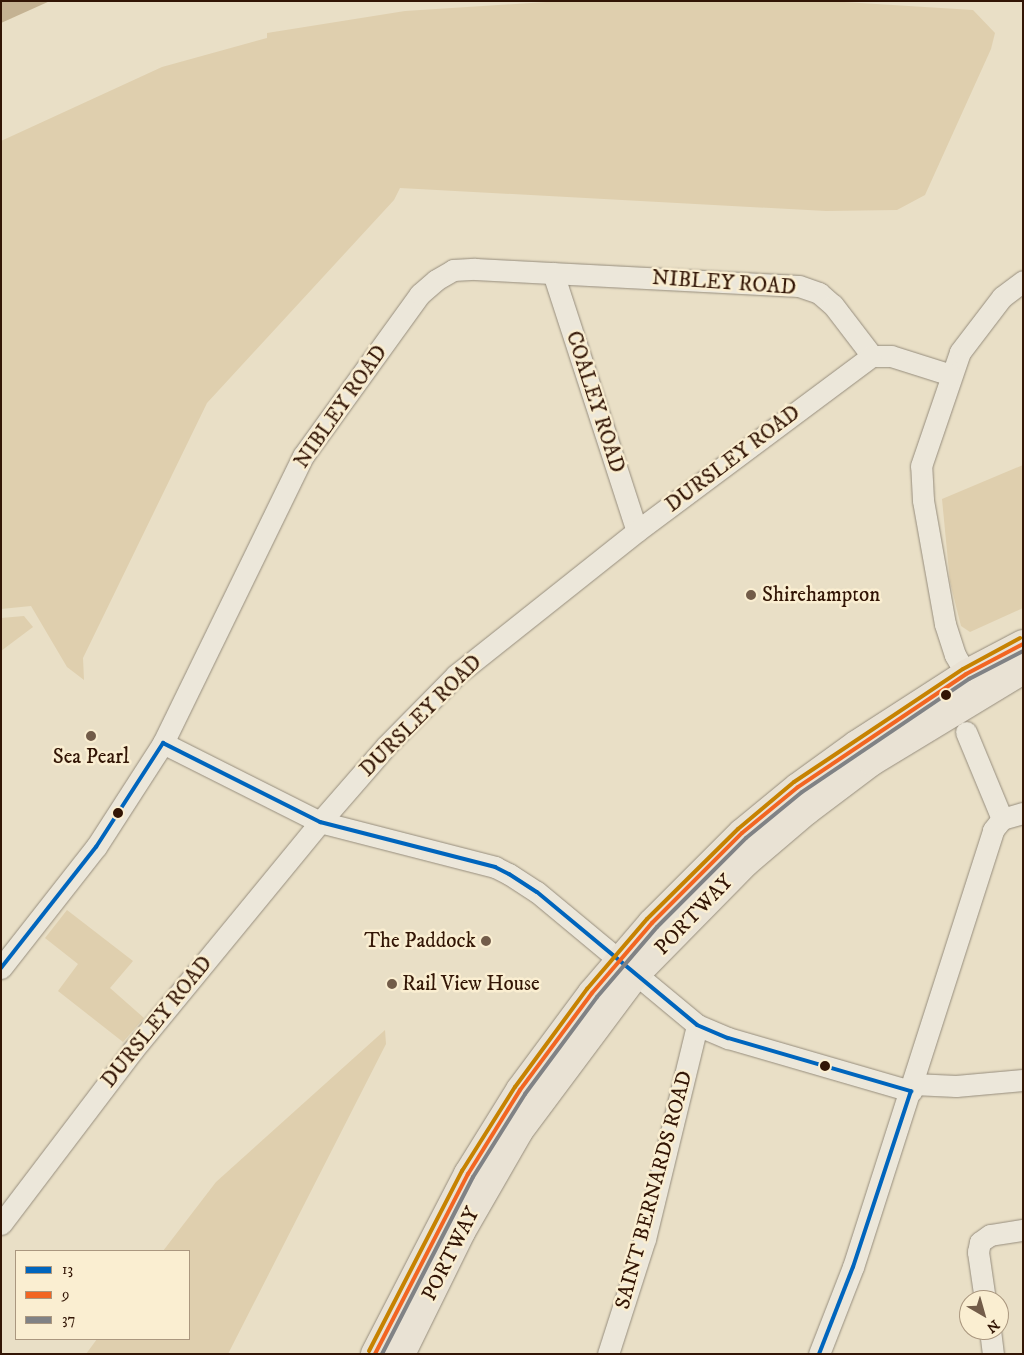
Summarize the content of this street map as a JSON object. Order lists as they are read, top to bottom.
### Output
{
  "streets": {
    "highway": ["PORTWAY"],
    "street": [
      "NIBLEY ROAD",
      "COALEY ROAD",
      "DURSLEY ROAD",
      "SAINT BERNARDS ROAD"
    ]
  },
  "crossings": [
    ["NIBLEY ROAD", "COALEY ROAD"],
    ["NIBLEY ROAD", "DURSLEY ROAD"],
    ["COALEY ROAD", "DURSLEY ROAD"]
  ],
  "places": [
    "Shirehampton",
    "Sea Pearl",
    "The Paddock",
    "Rail View House"
  ],
  "lines": ["transit line 9", "transit line 37", "transit line 13"],
  "legend": ["13", "9", "37"],
  "north": "bottom right"
}
